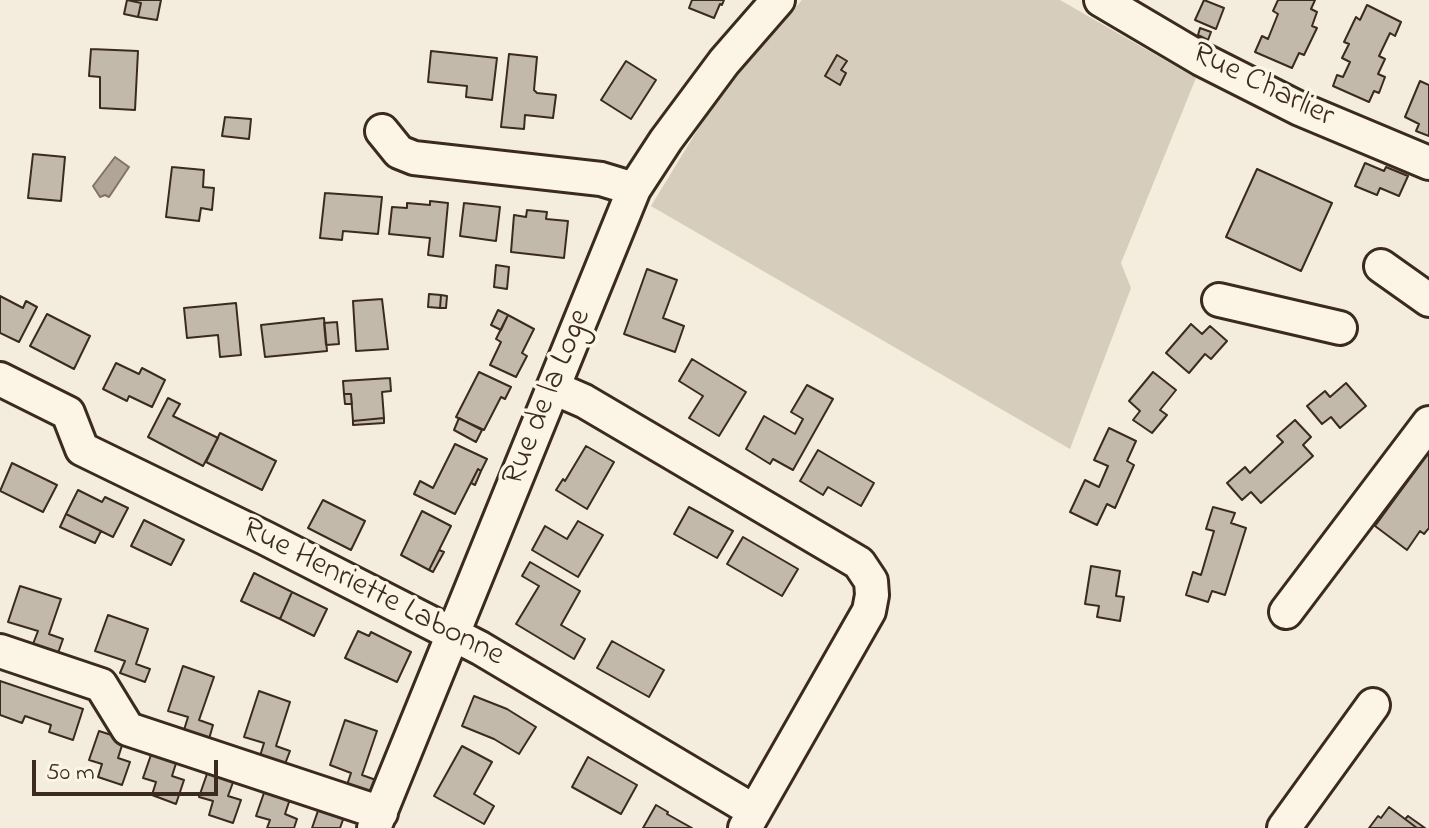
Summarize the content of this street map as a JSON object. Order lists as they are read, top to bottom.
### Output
{
  "streets": {
    "street": ["Rue Charlier", "Rue de la Loge", "Rue Henriette Labonne"]
  },
  "crossings": [
    ["Rue de la Loge", "Rue Henriette Labonne"]
  ],
  "scale_bar": "50 m"
}
